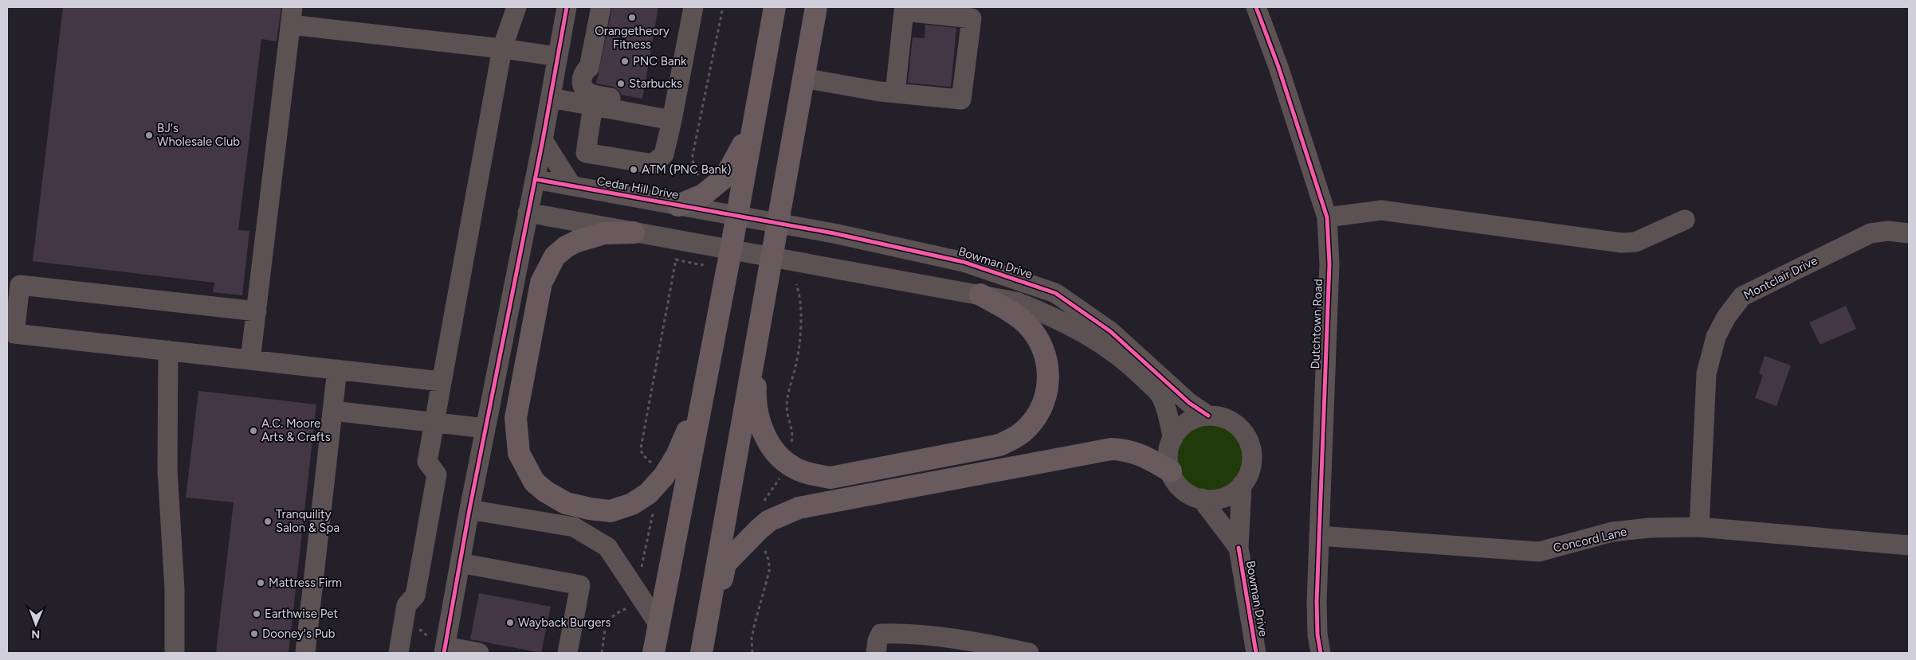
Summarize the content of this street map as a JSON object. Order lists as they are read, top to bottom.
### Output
{
  "streets": {
    "street": [
      "Cedar Hill Drive",
      "Bowman Drive",
      "Montclair Drive",
      "Dutchtown Road",
      "Concord Lane"
    ]
  },
  "crossings": [
    ["Cedar Hill Drive", "Bowman Drive"],
    ["Montclair Drive", "Concord Lane"],
    ["Dutchtown Road", "Concord Lane"]
  ],
  "places": [
    "Orangetheory Fitness",
    "PNC Bank",
    "Starbucks",
    "BJ's Wholesale Club",
    "ATM (PNC Bank)",
    "A.C. Moore Arts & Crafts",
    "Tranquility Salon & Spa",
    "Mattress Firm",
    "Earthwise Pet",
    "Wayback Burgers",
    "Dooney's Pub"
  ],
  "north": "bottom"
}
